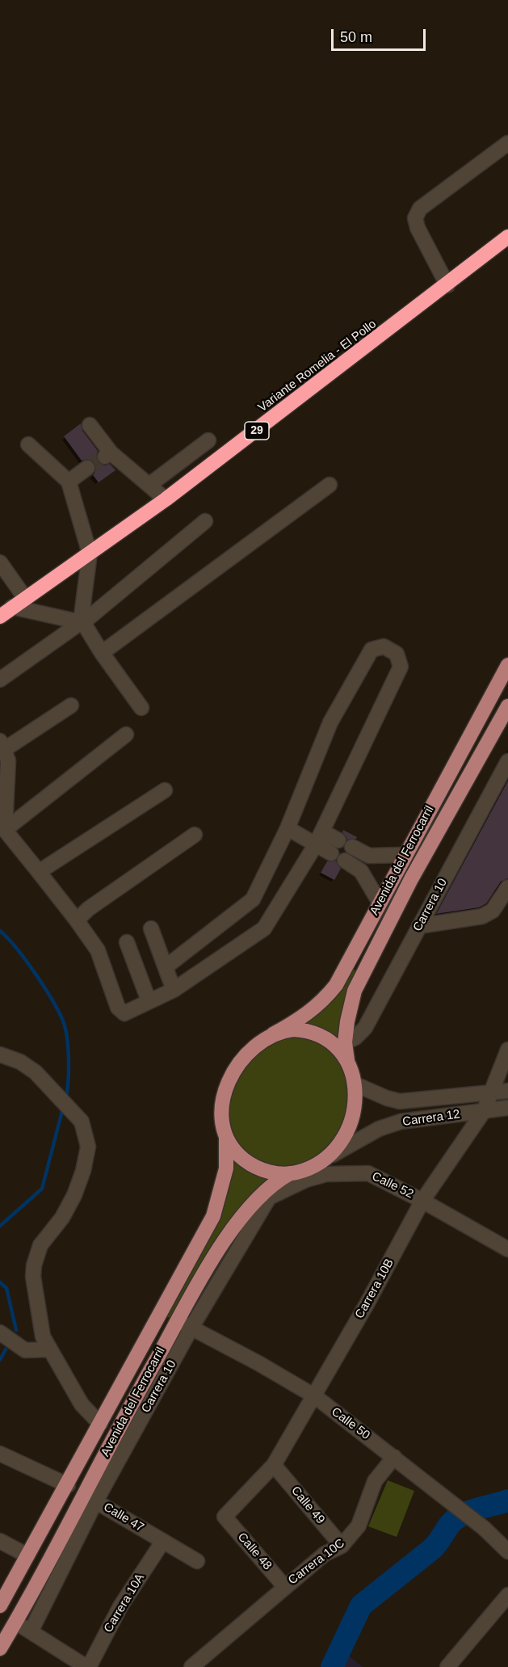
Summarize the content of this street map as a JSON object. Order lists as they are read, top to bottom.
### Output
{
  "streets": {
    "highway": ["Variante Romelia - El Pollo", "29"],
    "main road": ["Avenida del Ferrocarril"],
    "street": [
      "Carrera 10",
      "Carrera 12",
      "Calle 52",
      "Carrera 10B",
      "Calle 50",
      "Calle 49",
      "Calle 47",
      "Calle 48",
      "Carrera 10C",
      "Carrera 10A"
    ]
  },
  "crossings": [
    ["Avenida del Ferrocarril", "Carrera 10"],
    ["Avenida del Ferrocarril", "Carrera 12"],
    ["Avenida del Ferrocarril", "Calle 50"],
    ["Avenida del Ferrocarril", "Calle 47"],
    ["Carrera 10", "Calle 52"],
    ["Carrera 10", "Calle 50"],
    ["Carrera 10", "Calle 47"],
    ["Carrera 12", "Carrera 10B"],
    ["Calle 52", "Carrera 10B"],
    ["Carrera 10B", "Calle 50"],
    ["Carrera 10B", "Calle 49"],
    ["Carrera 10B", "Calle 48"],
    ["Calle 50", "Carrera 10C"],
    ["Calle 49", "Carrera 10C"],
    ["Calle 47", "Carrera 10A"],
    ["Calle 48", "Carrera 10C"]
  ],
  "scale_bar": "50 m"
}
